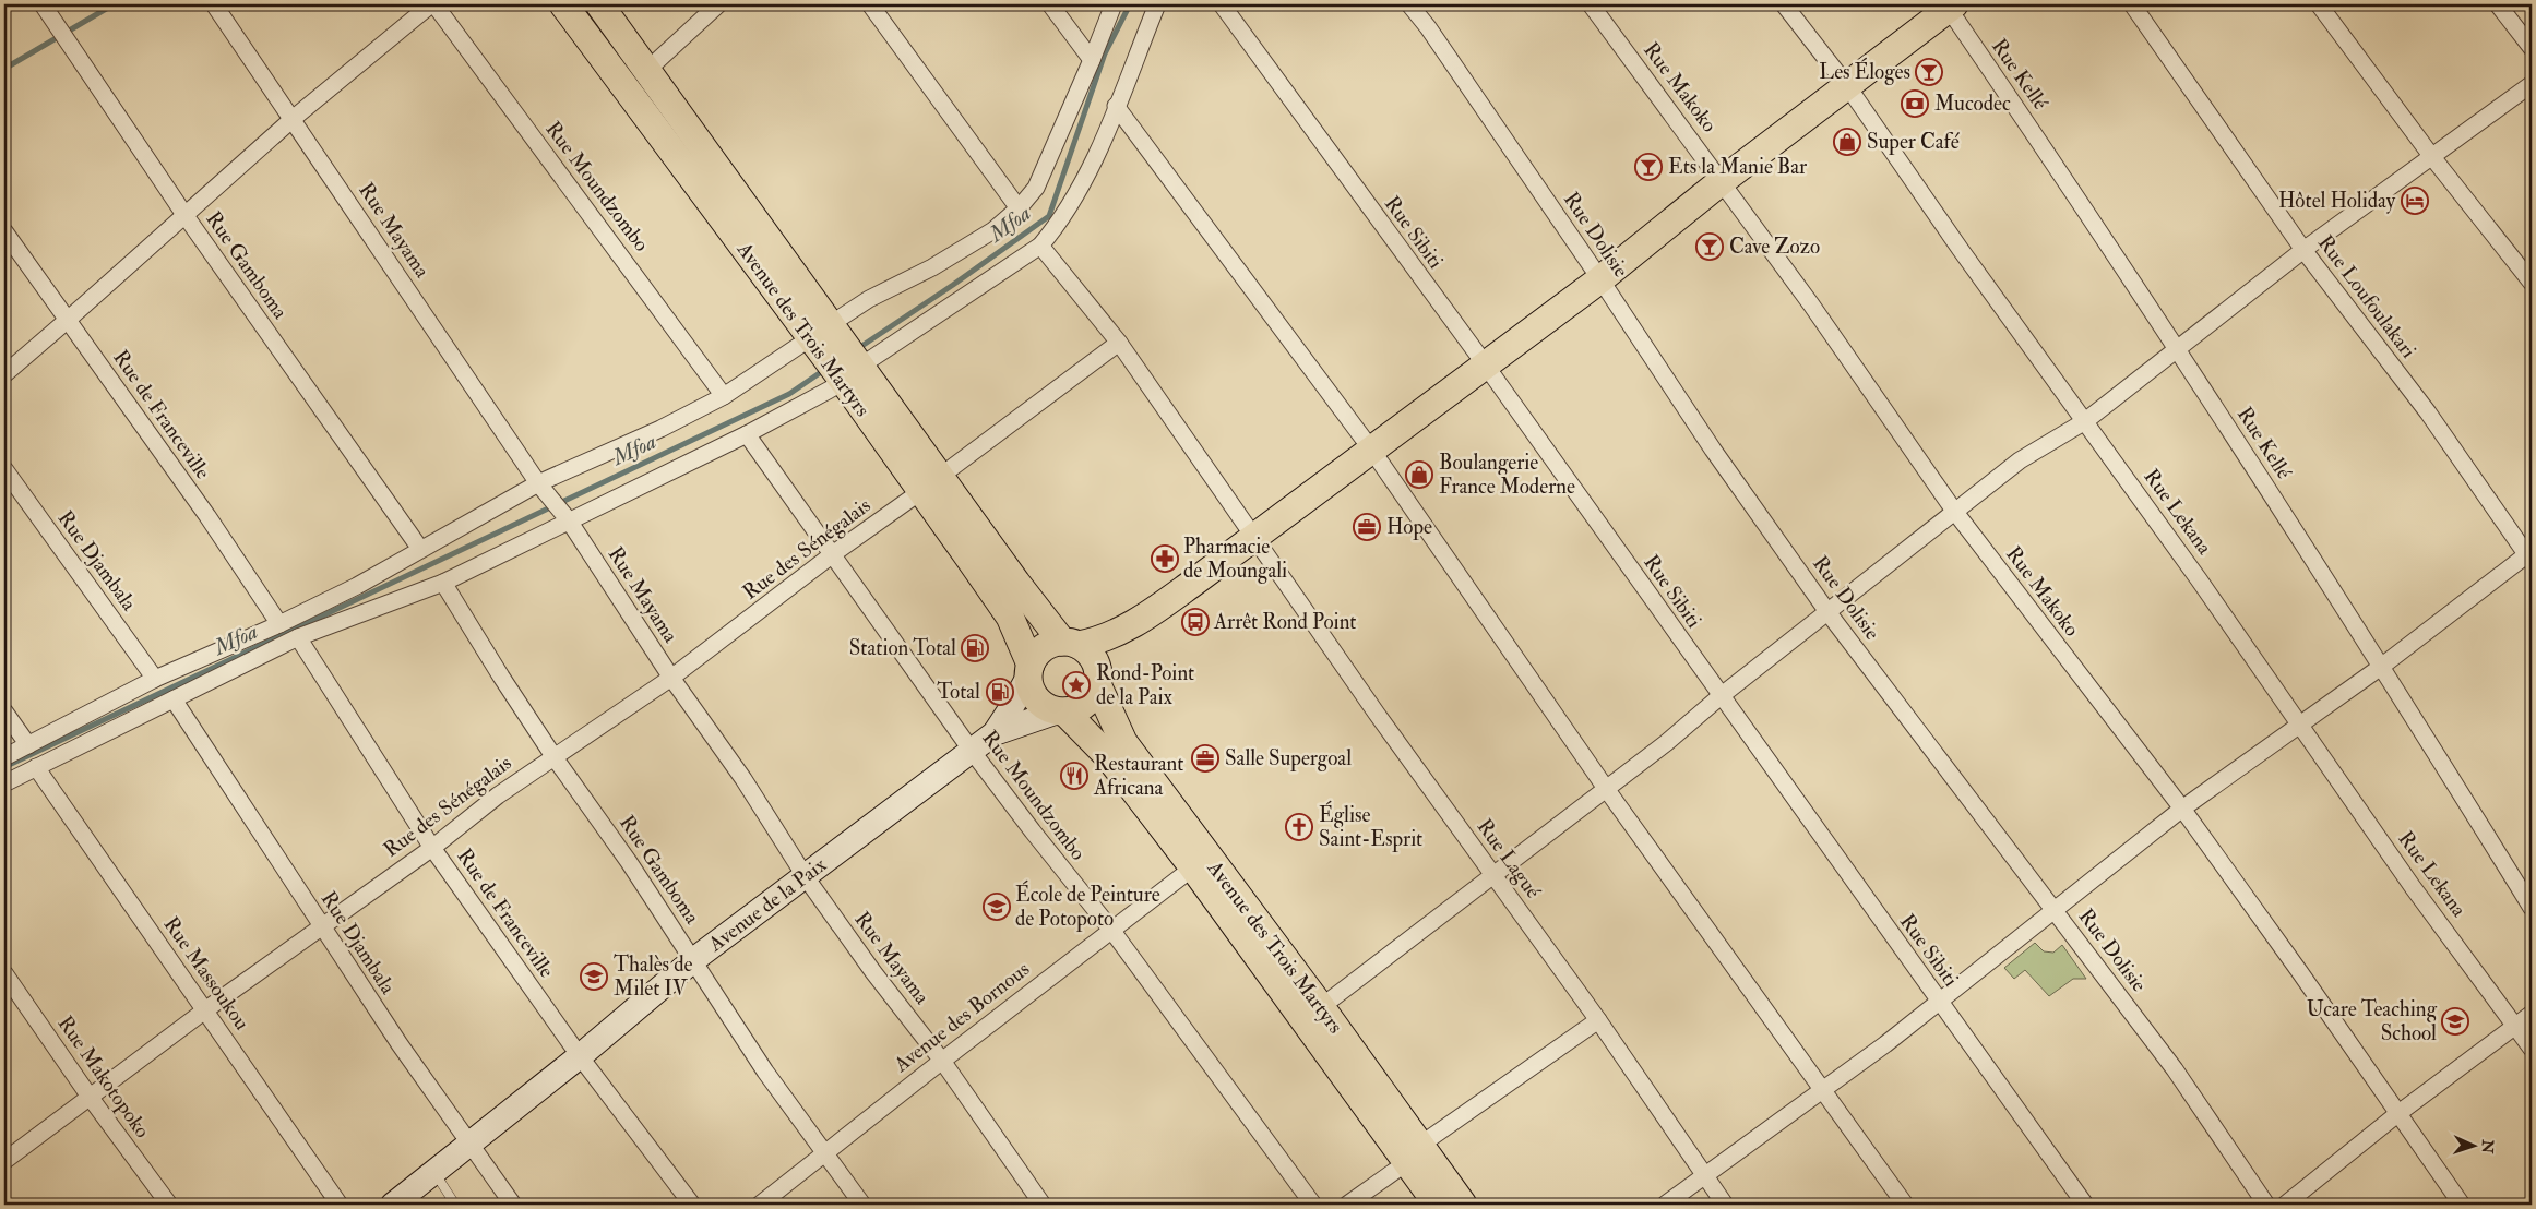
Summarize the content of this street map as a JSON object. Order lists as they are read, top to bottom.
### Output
{
  "streets": {
    "main road": ["Avenue des Trois Martyrs", "Avenue de la Paix"],
    "street": [
      "Rue Kellé",
      "Rue Makoko",
      "Rue Moundzombo",
      "Rue Mayama",
      "Rue Sibiti",
      "Rue Dolisie",
      "Rue Gamboma",
      "Rue Loufoulakari",
      "Rue de Franceville",
      "Rue Lekana",
      "Rue des Sénégalais",
      "Rue Djambala",
      "Rue Lagué",
      "Rue Massoukou",
      "Avenue des Bornous",
      "Rue Makotopoko"
    ]
  },
  "crossings": [
    ["Rue Moundzombo", "Rue des Sénégalais"],
    ["Rue Moundzombo", "Avenue de la Paix"],
    ["Rue Moundzombo", "Avenue des Bornous"],
    ["Rue Mayama", "Rue des Sénégalais"],
    ["Rue Mayama", "Avenue de la Paix"],
    ["Rue Mayama", "Avenue des Bornous"],
    ["Rue Gamboma", "Rue des Sénégalais"],
    ["Rue Gamboma", "Avenue de la Paix"],
    ["Rue Gamboma", "Avenue des Bornous"],
    ["Avenue des Trois Martyrs", "Rue des Sénégalais"],
    ["Avenue des Trois Martyrs", "Avenue de la Paix"],
    ["Avenue des Trois Martyrs", "Avenue des Bornous"],
    ["Rue de Franceville", "Rue des Sénégalais"],
    ["Rue de Franceville", "Avenue de la Paix"],
    ["Rue des Sénégalais", "Rue Djambala"],
    ["Rue des Sénégalais", "Rue Lagué"],
    ["Rue des Sénégalais", "Rue Massoukou"],
    ["Rue des Sénégalais", "Rue Makotopoko"],
    ["Rue Djambala", "Avenue de la Paix"]
  ],
  "water": ["Mfoa"],
  "places": {
    "bar": ["Les Éloges", "Ets la Manie Bar", "Cave Zozo"],
    "bank": ["Mucodec"],
    "shop": ["Super Café", "Boulangerie France Moderne"],
    "hotel": ["Hôtel Holiday"],
    "office": ["Hope", "Salle Supergoal"],
    "pharmacy": ["Pharmacie de Moungali"],
    "bus stop": ["Arrêt Rond Point"],
    "fuel station": ["Station Total", "Total"],
    "place": ["Rond-Point de la Paix"],
    "restaurant": ["Restaurant Africana"],
    "church": ["Église Saint-Esprit"],
    "school or university": ["École de Peinture de Potopoto", "Thalès de Milet IV", "Ucare Teaching School"]
  },
  "north": "right"
}
